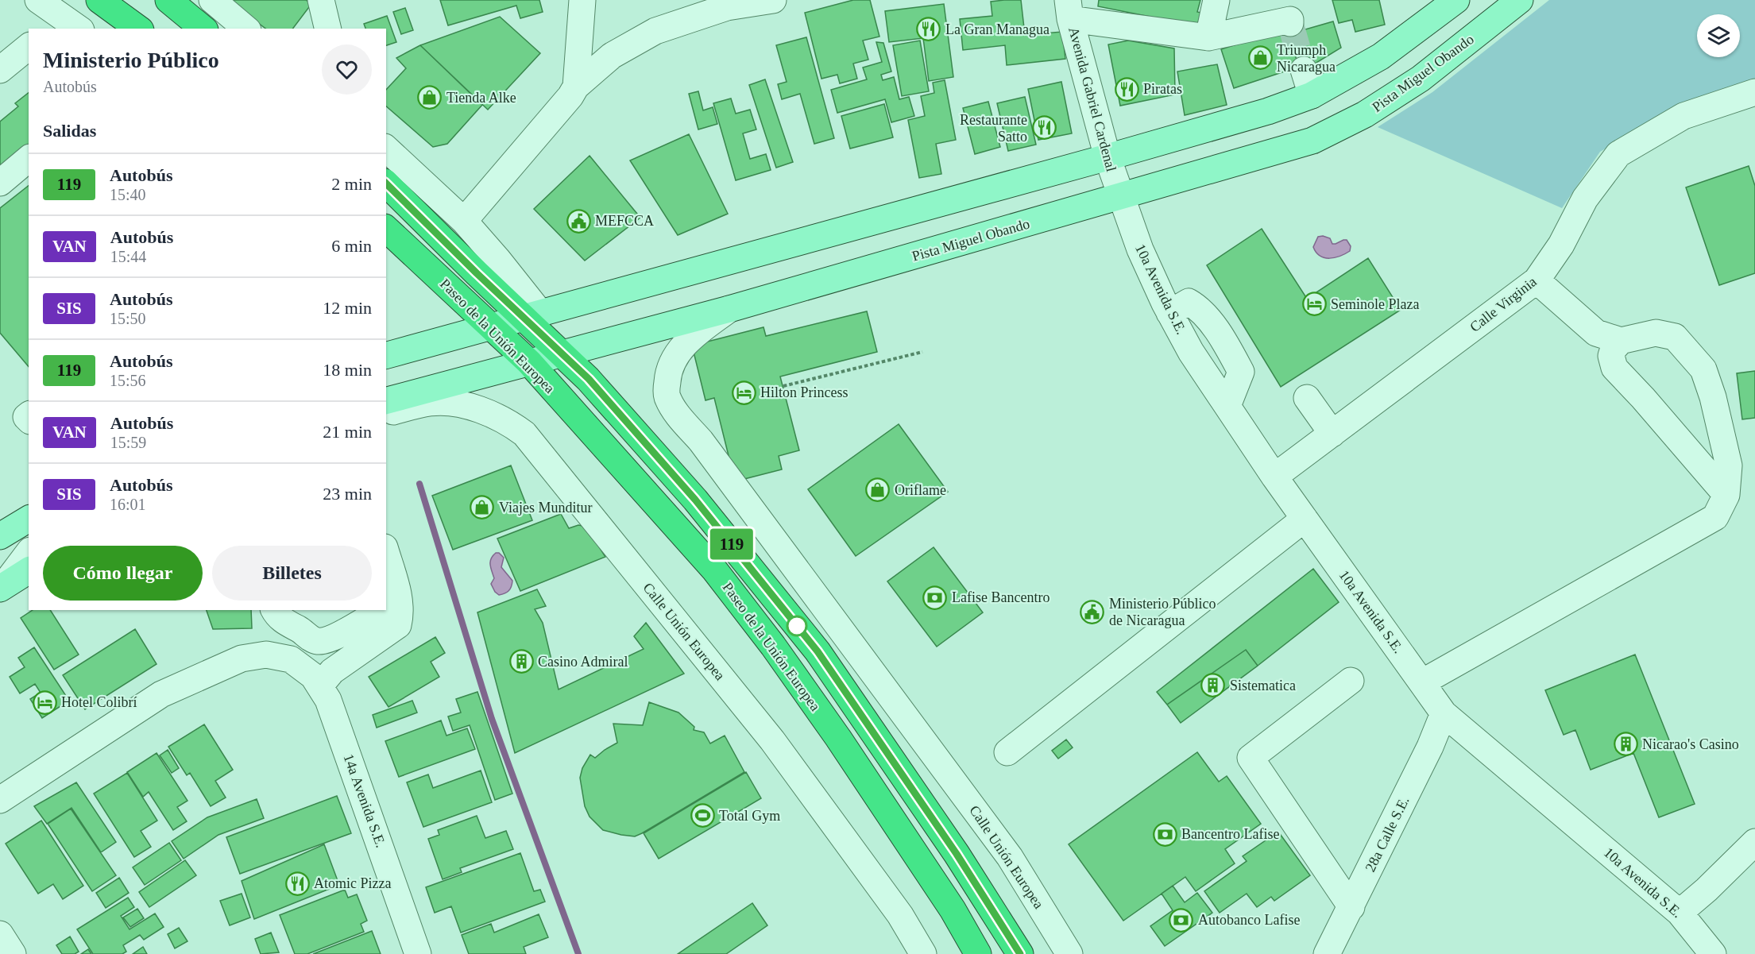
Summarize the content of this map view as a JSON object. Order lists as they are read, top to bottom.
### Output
{
  "streets": {
    "highway": ["Paseo de la Unión Europea"],
    "main road": ["Pista Miguel Obando"],
    "street": [
      "Avenida Gabriel Cardenal",
      "10a Avenida S.E.",
      "Calle Virginia",
      "Calle Unión Europea",
      "14a Avenida S.E.",
      "28a Calle S.E."
    ]
  },
  "crossings": [
    ["Pista Miguel Obando", "Avenida Gabriel Cardenal"],
    ["Pista Miguel Obando", "10a Avenida S.E."],
    ["Pista Miguel Obando", "Paseo de la Unión Europea"],
    ["Pista Miguel Obando", "Calle Unión Europea"],
    ["Avenida Gabriel Cardenal", "10a Avenida S.E."],
    ["10a Avenida S.E.", "Calle Virginia"],
    ["10a Avenida S.E.", "28a Calle S.E."]
  ],
  "places": {
    "restaurant": [
      "La Gran Managua",
      "Piratas",
      "Restaurante Satto",
      "Atomic Pizza"
    ],
    "shop": [
      "Triumph Nicaragua",
      "Tienda Alke",
      "Oriflame",
      "Viajes Munditur"
    ],
    "public building": ["MEFCCA", "Ministerio Público de Nicaragua"],
    "hotel": ["Seminole Plaza", "Hilton Princess", "Hotel Colibrí"],
    "bank": ["Lafise Bancentro", "Bancentro Lafise", "Autobanco Lafise"],
    "building": ["Casino Admiral", "Sistematica", "Nicarao's Casino"],
    "sports": ["Total Gym"]
  },
  "lines": ["bus line 119"],
  "page": {
    "on_map": "119",
    "heading": [
      ["Ministerio Público", "Autobús"],
      "Salidas"
    ],
    "list": [
      {
        "mark": "119",
        "name": "Autobús",
        "note": "15:40",
        "value": "2 min"
      },
      {
        "mark": "VAN",
        "name": "Autobús",
        "note": "15:44",
        "value": "6 min"
      },
      {
        "mark": "SIS",
        "name": "Autobús",
        "note": "15:50",
        "value": "12 min"
      },
      {
        "mark": "119",
        "name": "Autobús",
        "note": "15:56",
        "value": "18 min"
      },
      {
        "mark": "VAN",
        "name": "Autobús",
        "note": "15:59",
        "value": "21 min"
      },
      {
        "mark": "SIS",
        "name": "Autobús",
        "note": "16:01",
        "value": "23 min"
      }
    ],
    "buttons": ["Cómo llegar", "Billetes"]
  }
}
